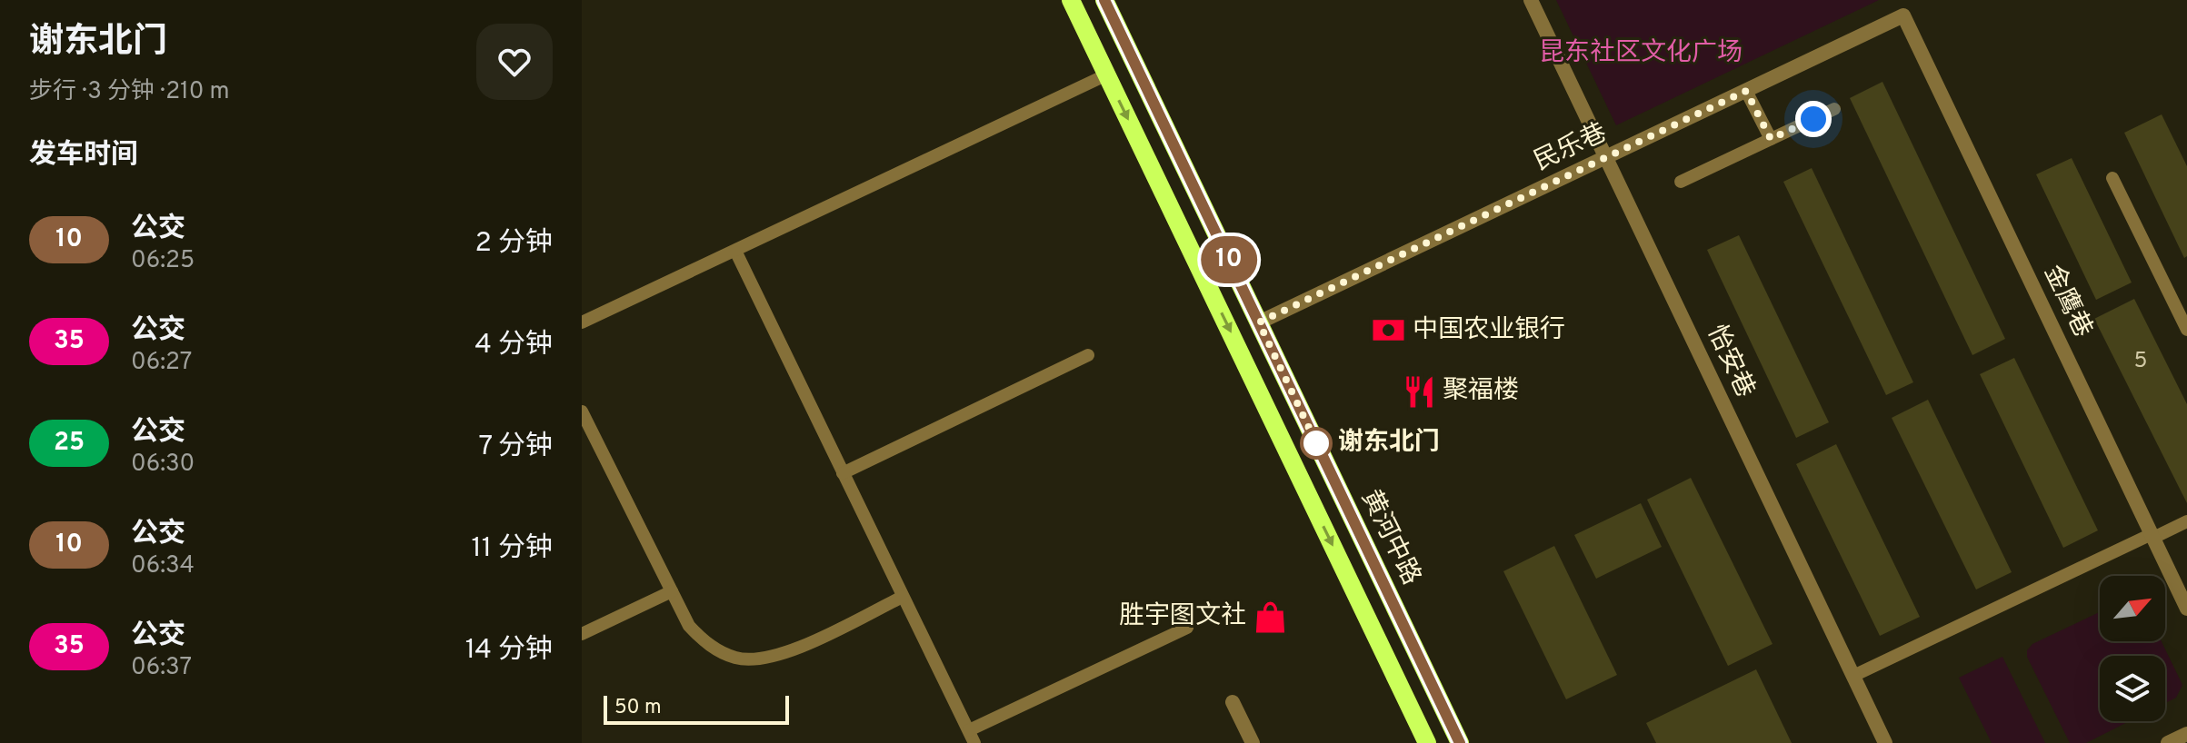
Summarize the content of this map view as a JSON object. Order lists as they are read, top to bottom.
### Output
{
  "streets": {
    "main road": ["黄河中路"],
    "street": ["民乐巷", "金鹰巷", "怡安巷"]
  },
  "crossings": [
    ["民乐巷", "金鹰巷"],
    ["民乐巷", "怡安巷"],
    ["民乐巷", "黄河中路"]
  ],
  "parks": ["昆东社区文化广场"],
  "places": {
    "bank": ["中国农业银行"],
    "restaurant": ["聚福楼"],
    "other": ["谢东北门"],
    "shop": ["胜宇图文社"]
  },
  "lines": ["bus line 10"],
  "house_numbers": ["5"],
  "scale_bar": "50 m",
  "north": "top right",
  "page": {
    "heading": [
      ["谢东北门", "步行 · 3 分钟 · 210 m"],
      "发车时间"
    ],
    "on_map": "10",
    "list": [
      {
        "mark": "10",
        "name": "公交",
        "note": "06:25",
        "value": "2 分钟"
      },
      {
        "mark": "35",
        "name": "公交",
        "note": "06:27",
        "value": "4 分钟"
      },
      {
        "mark": "25",
        "name": "公交",
        "note": "06:30",
        "value": "7 分钟"
      },
      {
        "mark": "10",
        "name": "公交",
        "note": "06:34",
        "value": "11 分钟"
      },
      {
        "mark": "35",
        "name": "公交",
        "note": "06:37",
        "value": "14 分钟"
      }
    ],
    "scale": "50 m"
  }
}
